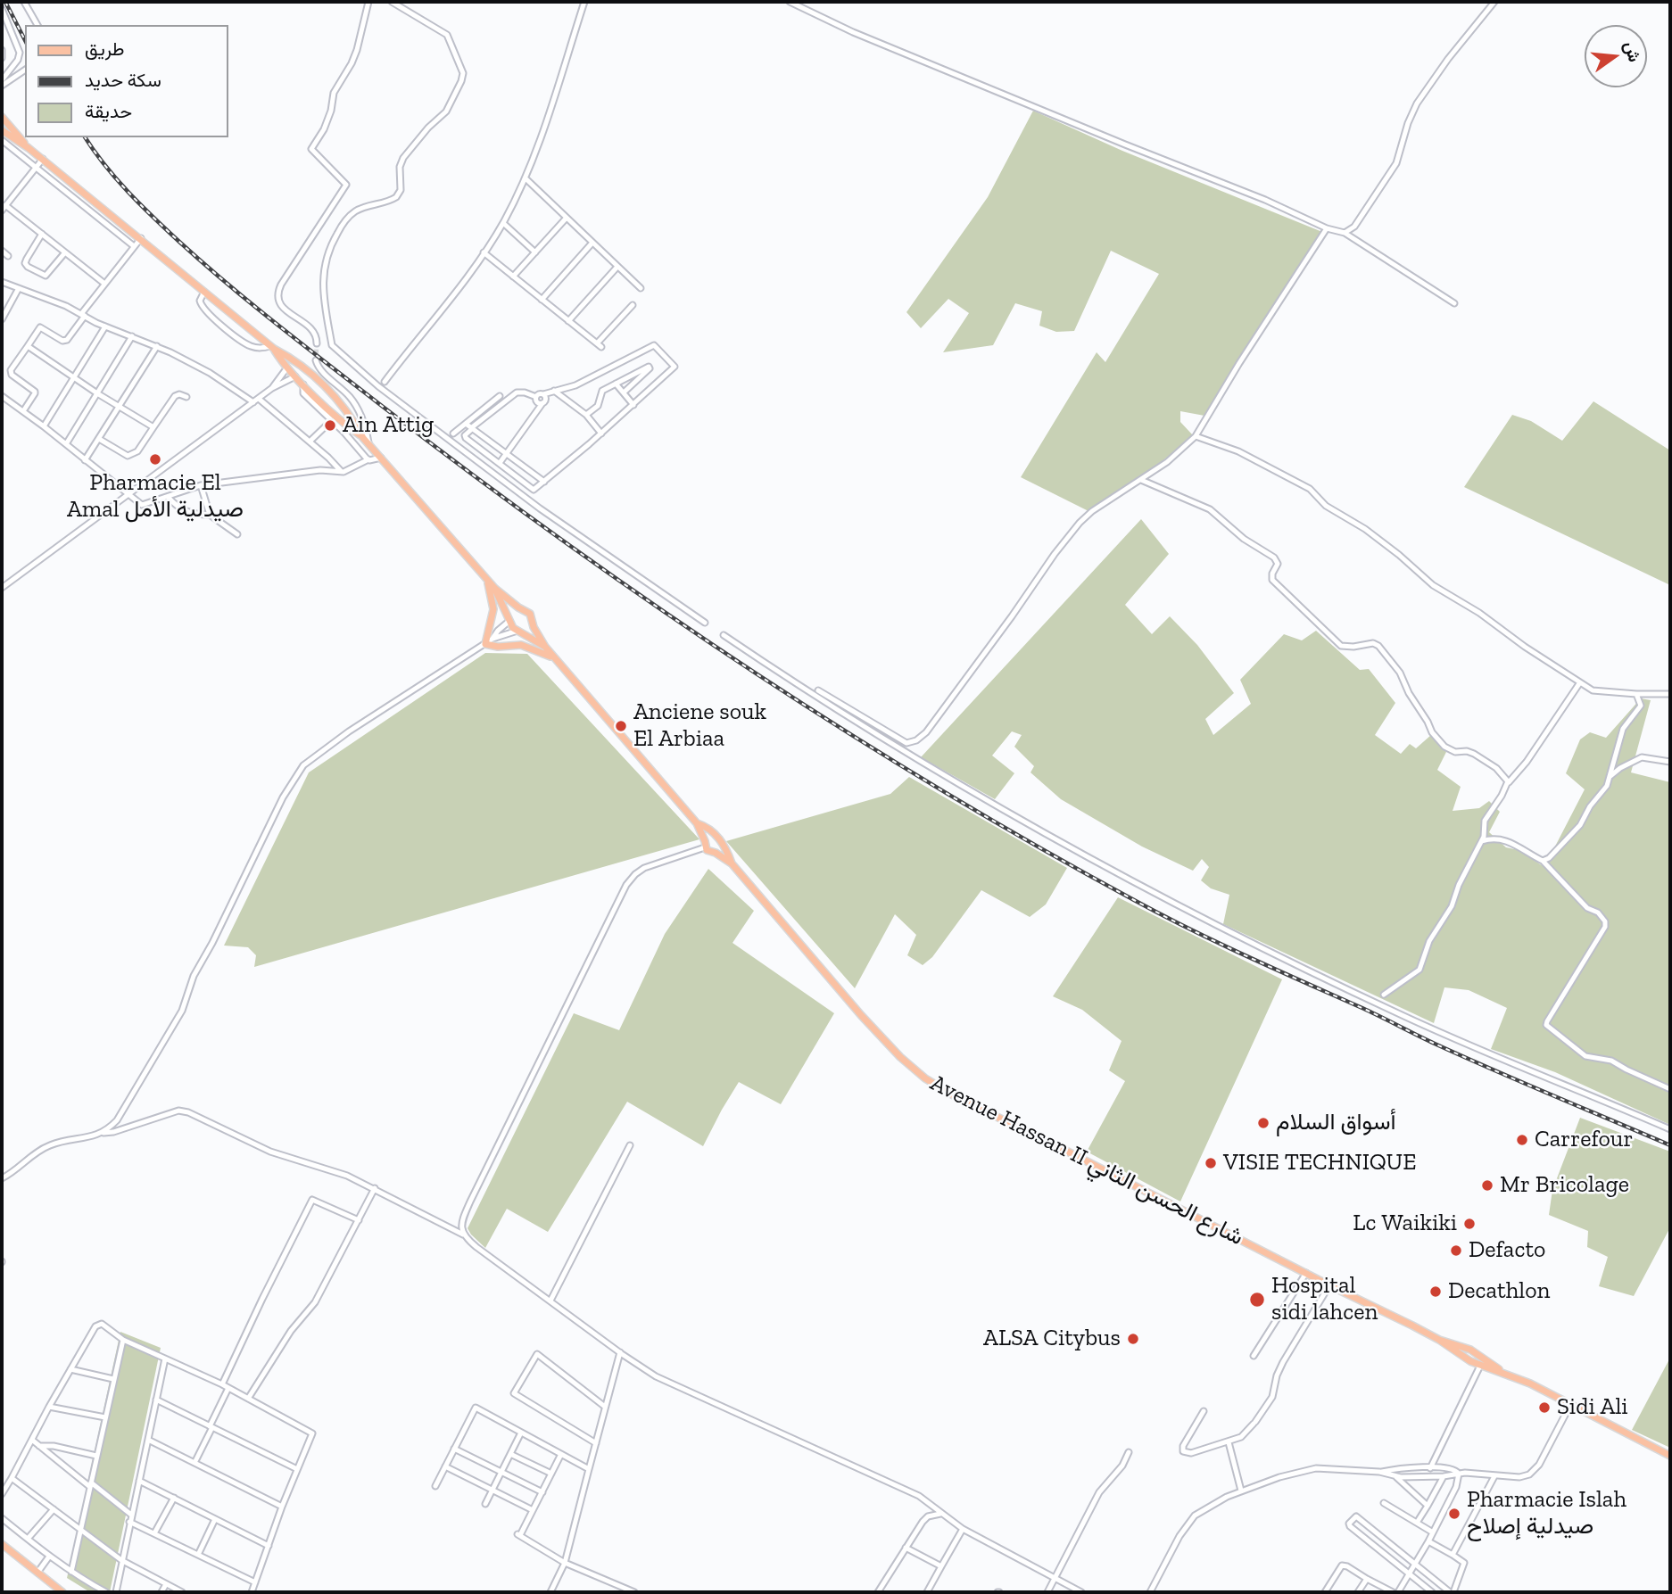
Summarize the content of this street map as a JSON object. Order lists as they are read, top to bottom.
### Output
{
  "streets": {
    "main road": ["Avenue Hassan II شارع الحسن الثاني"]
  },
  "places": [
    "Ain Attig",
    "Pharmacie El Amal صيدلية الأمل",
    "Anciene souk El Arbiaa",
    "أسواق السلام",
    "Carrefour",
    "VISIE TECHNIQUE",
    "Mr Bricolage",
    "Lc Waikiki",
    "Defacto",
    "Decathlon",
    "Hospital sidi lahcen",
    "ALSA Citybus",
    "Sidi Ali",
    "Pharmacie Islah صيدلية إصلاح"
  ],
  "legend": ["طريق", "سكة حديد", "حديقة"],
  "north": "right"
}
